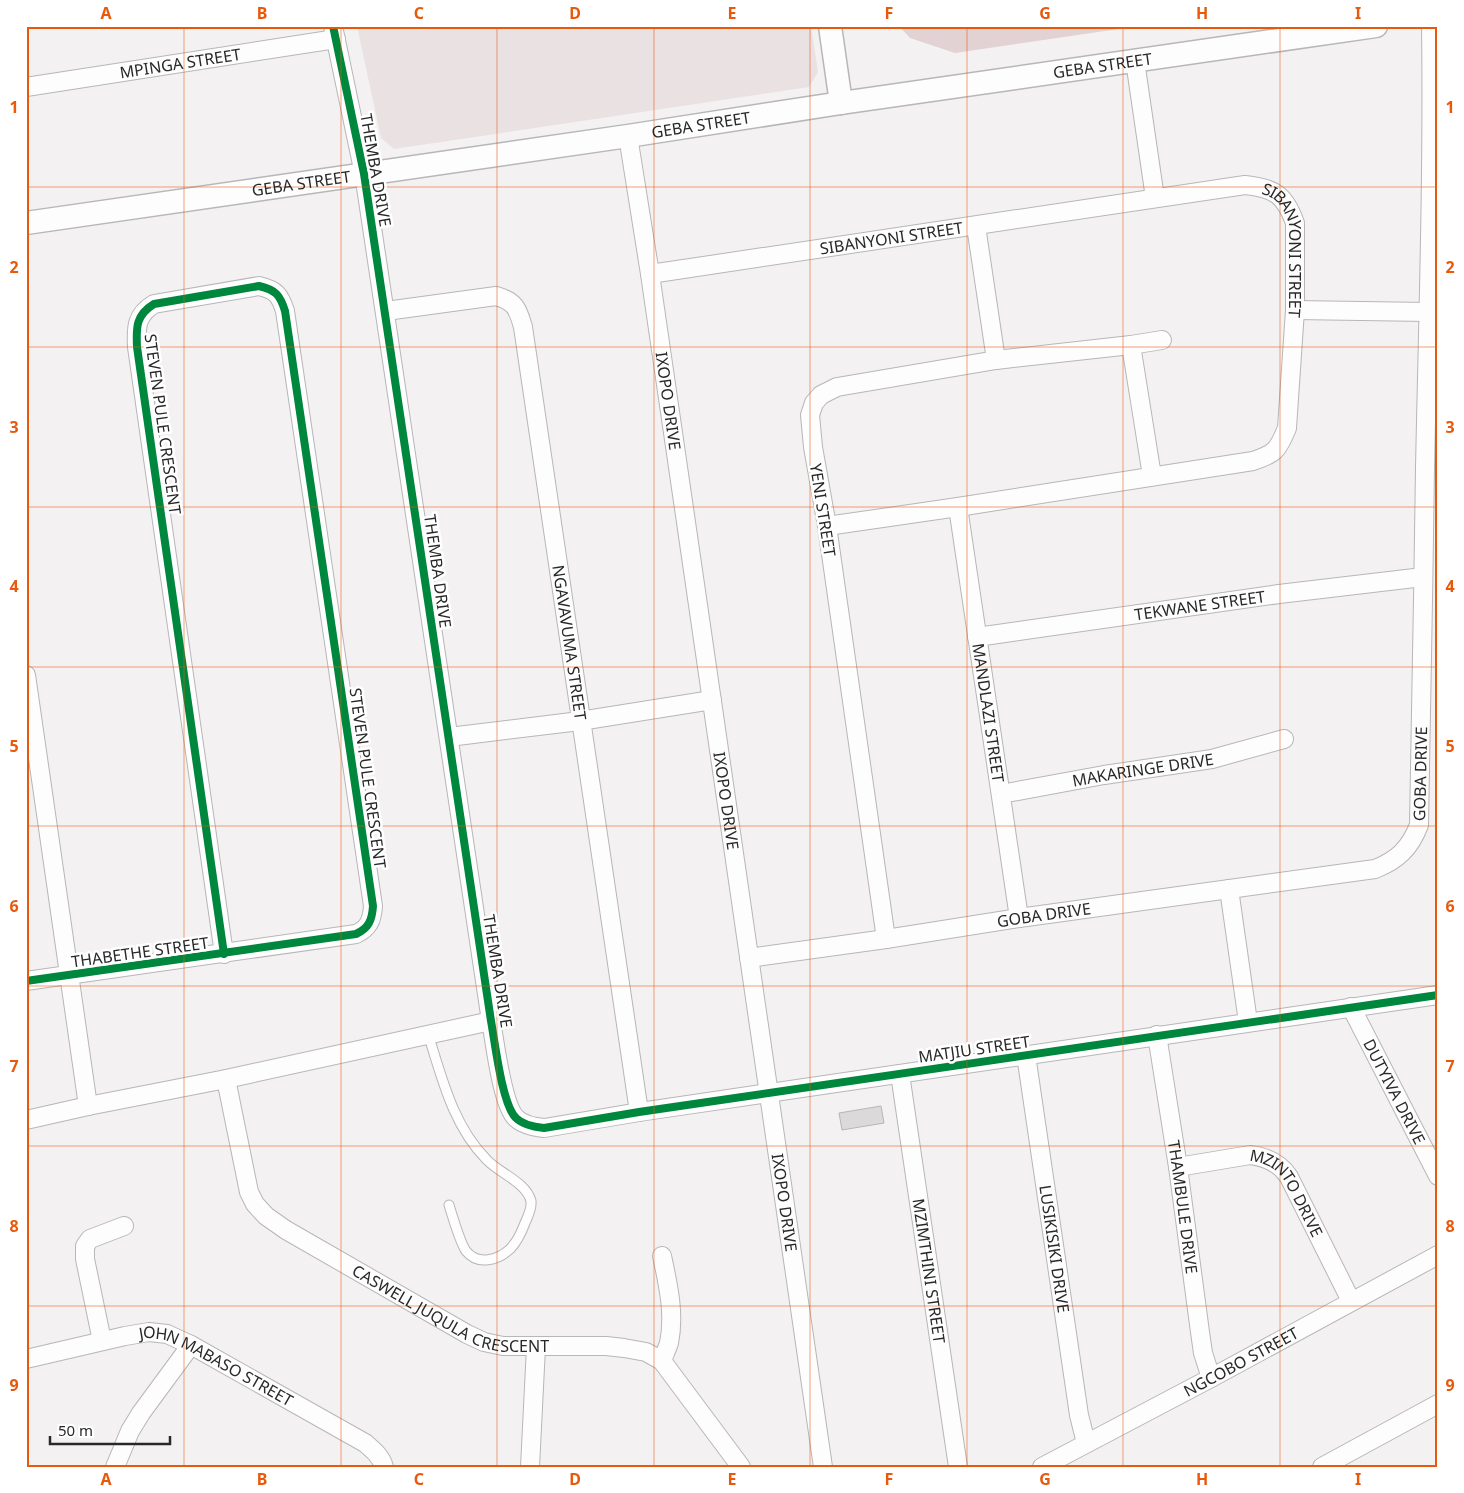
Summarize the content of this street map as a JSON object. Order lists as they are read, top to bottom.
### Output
{
  "streets": {
    "street": [
      "MPINGA STREET",
      "GEBA STREET",
      "THEMBA DRIVE",
      "SIBANYONI STREET",
      "IXOPO DRIVE",
      "STEVEN PULE CRESCENT",
      "YENI STREET",
      "TEKWANE STREET",
      "NGAVAVUMA STREET",
      "MANDLAZI STREET",
      "MAKARINGE DRIVE",
      "GOBA DRIVE",
      "THABETHE STREET",
      "MATJIU STREET",
      "DUTYIVA DRIVE",
      "MZINTO DRIVE",
      "THAMBULE DRIVE",
      "LUSIKISIKI DRIVE",
      "MZIMTHINI STREET",
      "CASWELL JUQULA CRESCENT",
      "NGCOBO STREET",
      "JOHN MABASO STREET"
    ]
  },
  "crossings": [
    ["MPINGA STREET", "THEMBA DRIVE"],
    ["GEBA STREET", "THEMBA DRIVE"],
    ["GEBA STREET", "IXOPO DRIVE"],
    ["THEMBA DRIVE", "NGAVAVUMA STREET"],
    ["THEMBA DRIVE", "MATJIU STREET"],
    ["SIBANYONI STREET", "IXOPO DRIVE"],
    ["SIBANYONI STREET", "YENI STREET"],
    ["SIBANYONI STREET", "MANDLAZI STREET"],
    ["IXOPO DRIVE", "GOBA DRIVE"],
    ["IXOPO DRIVE", "MATJIU STREET"],
    ["STEVEN PULE CRESCENT", "THABETHE STREET"],
    ["YENI STREET", "GOBA DRIVE"],
    ["TEKWANE STREET", "MANDLAZI STREET"],
    ["TEKWANE STREET", "GOBA DRIVE"],
    ["NGAVAVUMA STREET", "MATJIU STREET"],
    ["MANDLAZI STREET", "MAKARINGE DRIVE"],
    ["MANDLAZI STREET", "GOBA DRIVE"],
    ["MATJIU STREET", "DUTYIVA DRIVE"],
    ["MATJIU STREET", "THAMBULE DRIVE"],
    ["MATJIU STREET", "LUSIKISIKI DRIVE"],
    ["MATJIU STREET", "MZIMTHINI STREET"],
    ["MZINTO DRIVE", "THAMBULE DRIVE"],
    ["MZINTO DRIVE", "NGCOBO STREET"],
    ["THAMBULE DRIVE", "NGCOBO STREET"],
    ["LUSIKISIKI DRIVE", "NGCOBO STREET"]
  ],
  "scale_bar": "50 m",
  "grid": {
    "columns": [
      "A",
      "B",
      "C",
      "D",
      "E",
      "F",
      "G",
      "H",
      "I"
    ],
    "rows": [
      "1",
      "2",
      "3",
      "4",
      "5",
      "6",
      "7",
      "8",
      "9"
    ]
  }
}
